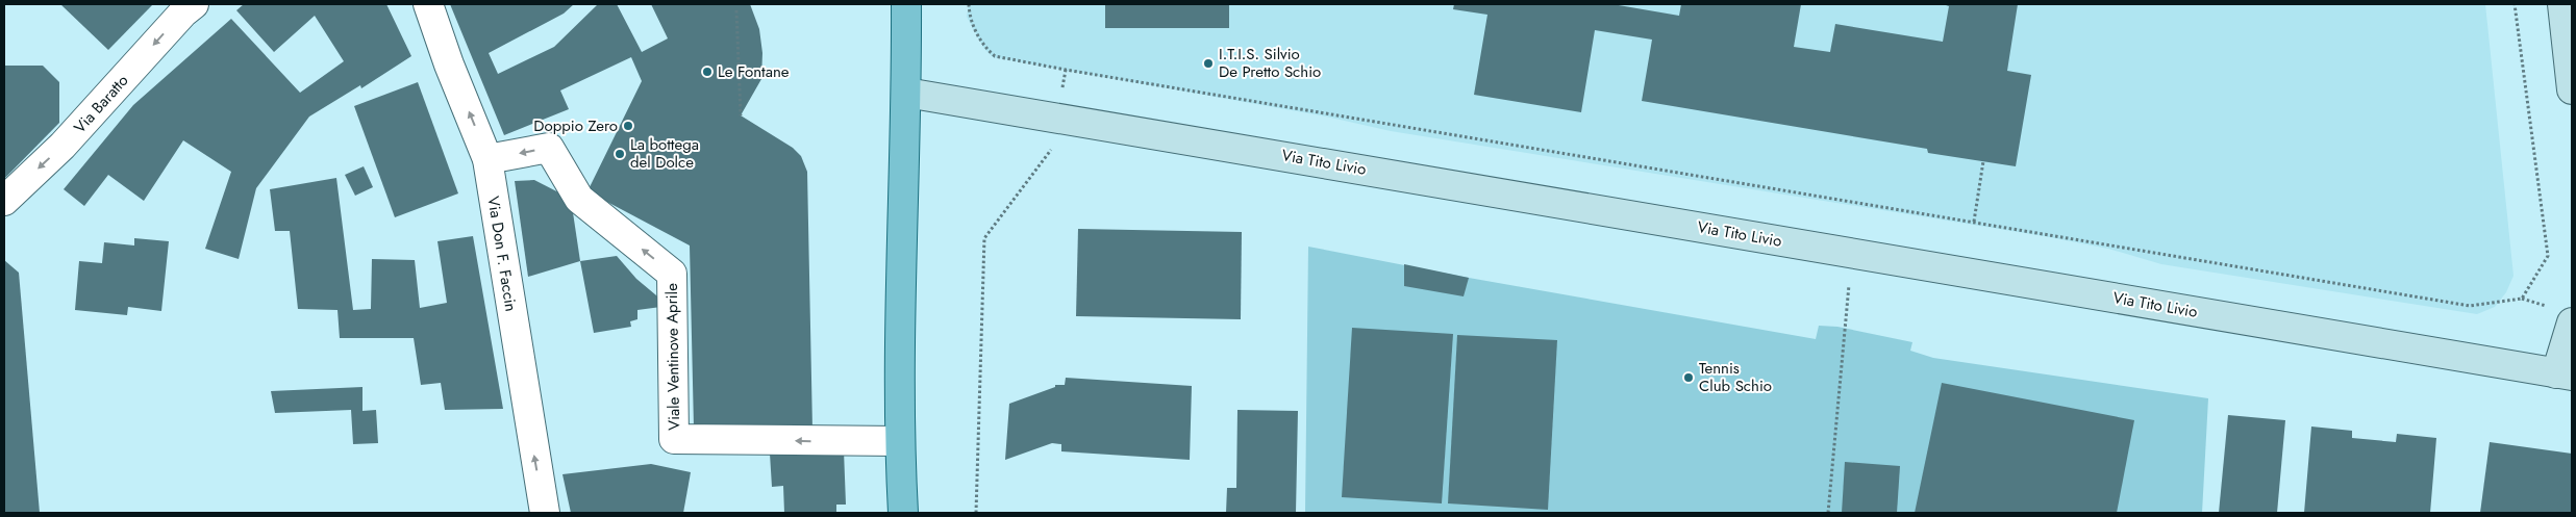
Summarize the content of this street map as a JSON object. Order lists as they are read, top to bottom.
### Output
{
  "streets": {
    "street": [
      "Via Baratto",
      "Via Tito Livio",
      "Via Don F. Faccin",
      "Viale Ventinove Aprile"
    ]
  },
  "crossings": [
    ["Via Don F. Faccin", "Viale Ventinove Aprile"]
  ],
  "one_way": ["Via Baratto", "Via Don F. Faccin"],
  "places": [
    "I.T.I.S. Silvio De Pretto Schio",
    "Le Fontane",
    "Doppio Zero",
    "La bottega del Dolce",
    "Tennis Club Schio"
  ]
}
